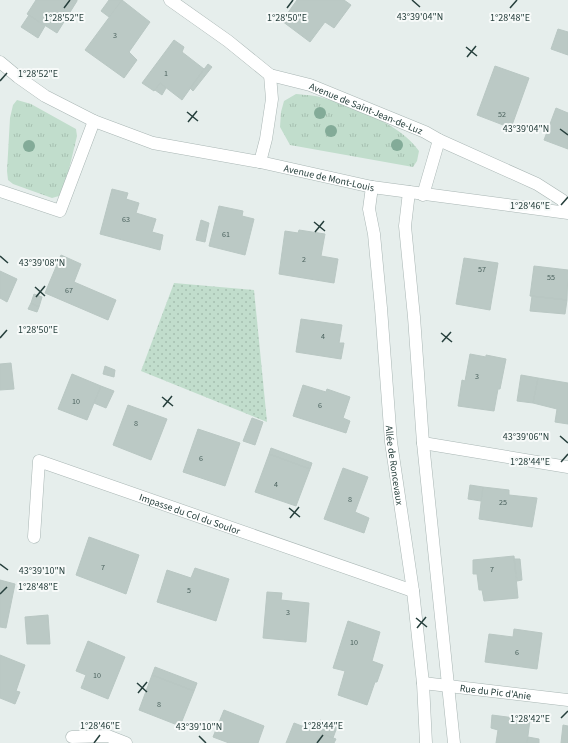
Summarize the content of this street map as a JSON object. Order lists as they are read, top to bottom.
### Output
{
  "streets": {
    "street": [
      "Avenue de Saint-Jean-de-Luz",
      "Avenue de Mont-Louis",
      "Allée de Roncevaux",
      "Impasse du Col du Soulor",
      "Rue du Pic d'Anie"
    ]
  },
  "crossings": [
    ["Avenue de Mont-Louis", "Allée de Roncevaux"],
    ["Allée de Roncevaux", "Impasse du Col du Soulor"],
    ["Allée de Roncevaux", "Rue du Pic d'Anie"]
  ],
  "house_numbers": [
    "3",
    "1",
    "52",
    "63",
    "61",
    "2",
    "57",
    "55",
    "67",
    "4",
    "3",
    "10",
    "6",
    "8",
    "6",
    "4",
    "8",
    "25",
    "7",
    "7",
    "5",
    "3",
    "10",
    "6",
    "10",
    "8"
  ],
  "coordinates": [
    "43°39'04\"N",
    "1°28'52\"E",
    "1°28'50\"E",
    "1°28'48\"E",
    "1°28'46\"E",
    "43°39'08\"N",
    "43°39'06\"N",
    "1°28'44\"E",
    "43°39'10\"N",
    "1°28'42\"E"
  ]
}
